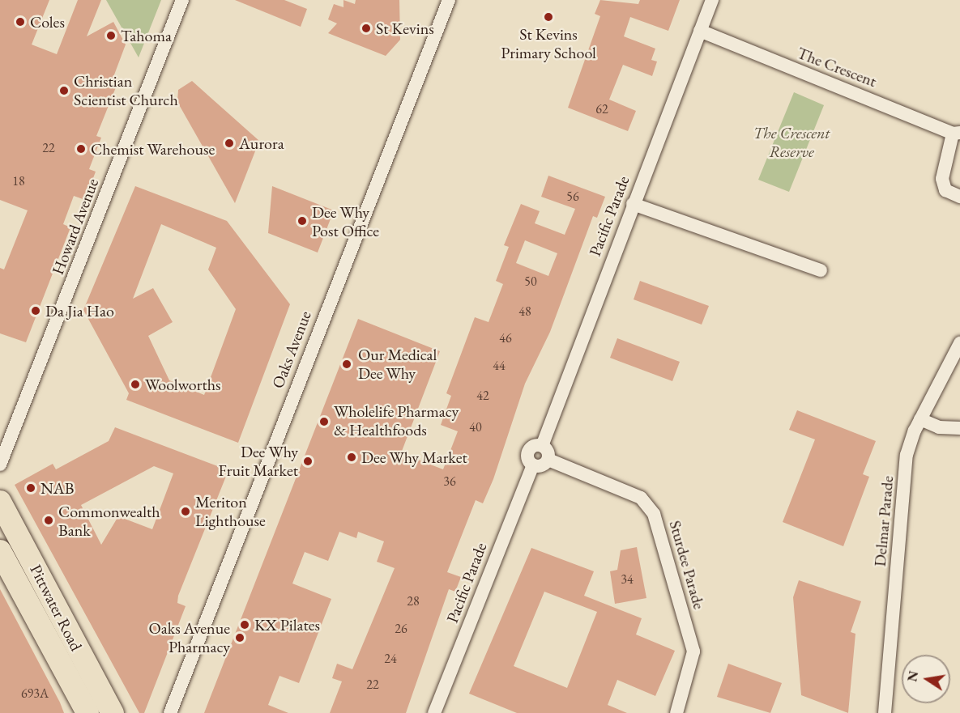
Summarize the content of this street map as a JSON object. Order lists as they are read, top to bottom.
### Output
{
  "streets": {
    "highway": ["Pittwater Road"],
    "street": [
      "The Crescent",
      "Pacific Parade",
      "Howard Avenue",
      "Oaks Avenue",
      "Delmar Parade",
      "Sturdee Parade"
    ]
  },
  "crossings": [
    ["The Crescent", "Pacific Parade"]
  ],
  "parks": ["The Crescent Reserve"],
  "places": [
    "St Kevins Primary School",
    "Coles",
    "St Kevins",
    "Tahoma",
    "Christian Scientist Church",
    "Aurora",
    "Chemist Warehouse",
    "Dee Why Post Office",
    "Da Jia Hao",
    "Our Medical Dee Why",
    "Woolworths",
    "Wholelife Pharmacy & Healthfoods",
    "Dee Why Market",
    "Dee Why Fruit Market",
    "NAB",
    "Meriton Lighthouse",
    "Commonwealth Bank",
    "KX Pilates",
    "Oaks Avenue Pharmacy"
  ],
  "house_numbers": [
    "62",
    "22",
    "18",
    "56",
    "50",
    "48",
    "46",
    "44",
    "42",
    "40",
    "36",
    "34",
    "28",
    "26",
    "24",
    "22",
    "693A"
  ],
  "north": "left"
}
